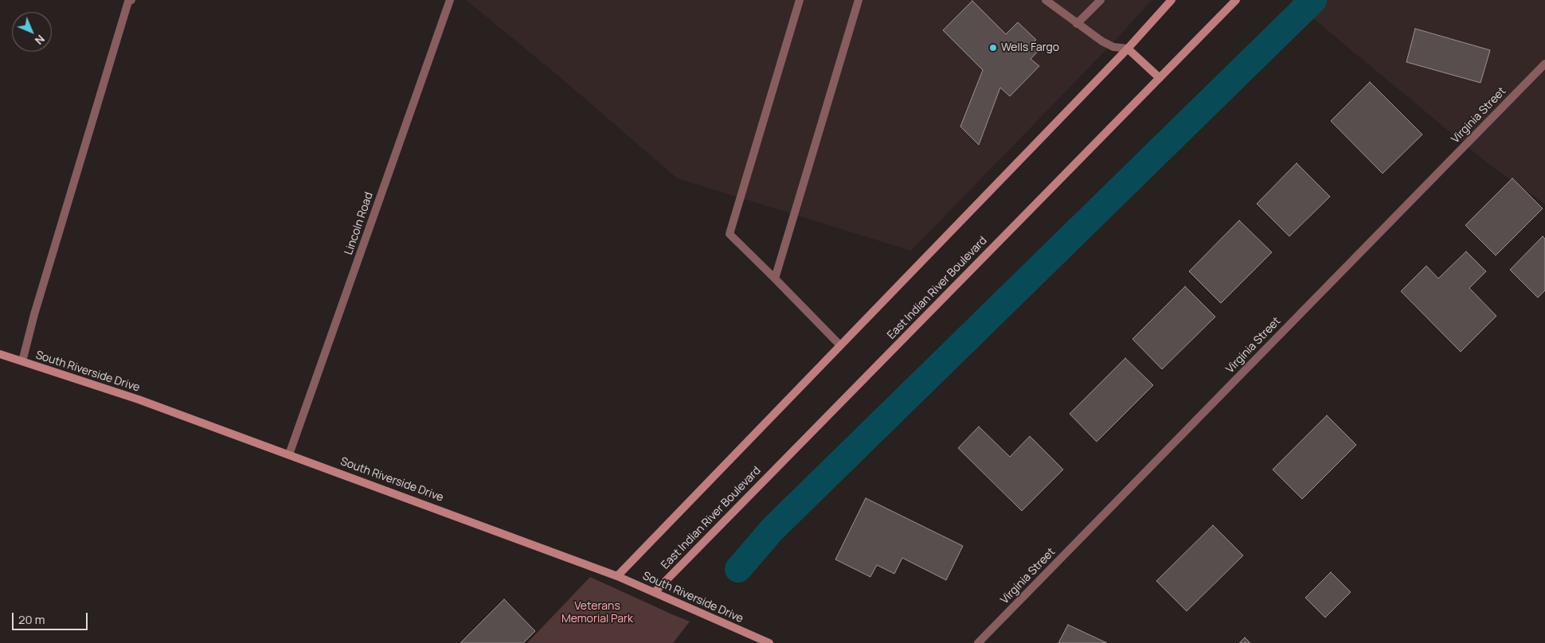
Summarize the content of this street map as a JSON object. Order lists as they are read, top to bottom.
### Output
{
  "streets": {
    "street": [
      "Virginia Street",
      "Lincoln Road",
      "East Indian River Boulevard",
      "South Riverside Drive"
    ]
  },
  "crossings": [
    ["Lincoln Road", "South Riverside Drive"],
    ["East Indian River Boulevard", "South Riverside Drive"]
  ],
  "parks": ["Veterans Memorial Park"],
  "places": ["Wells Fargo"],
  "scale_bar": "20 m",
  "north": "bottom right"
}
